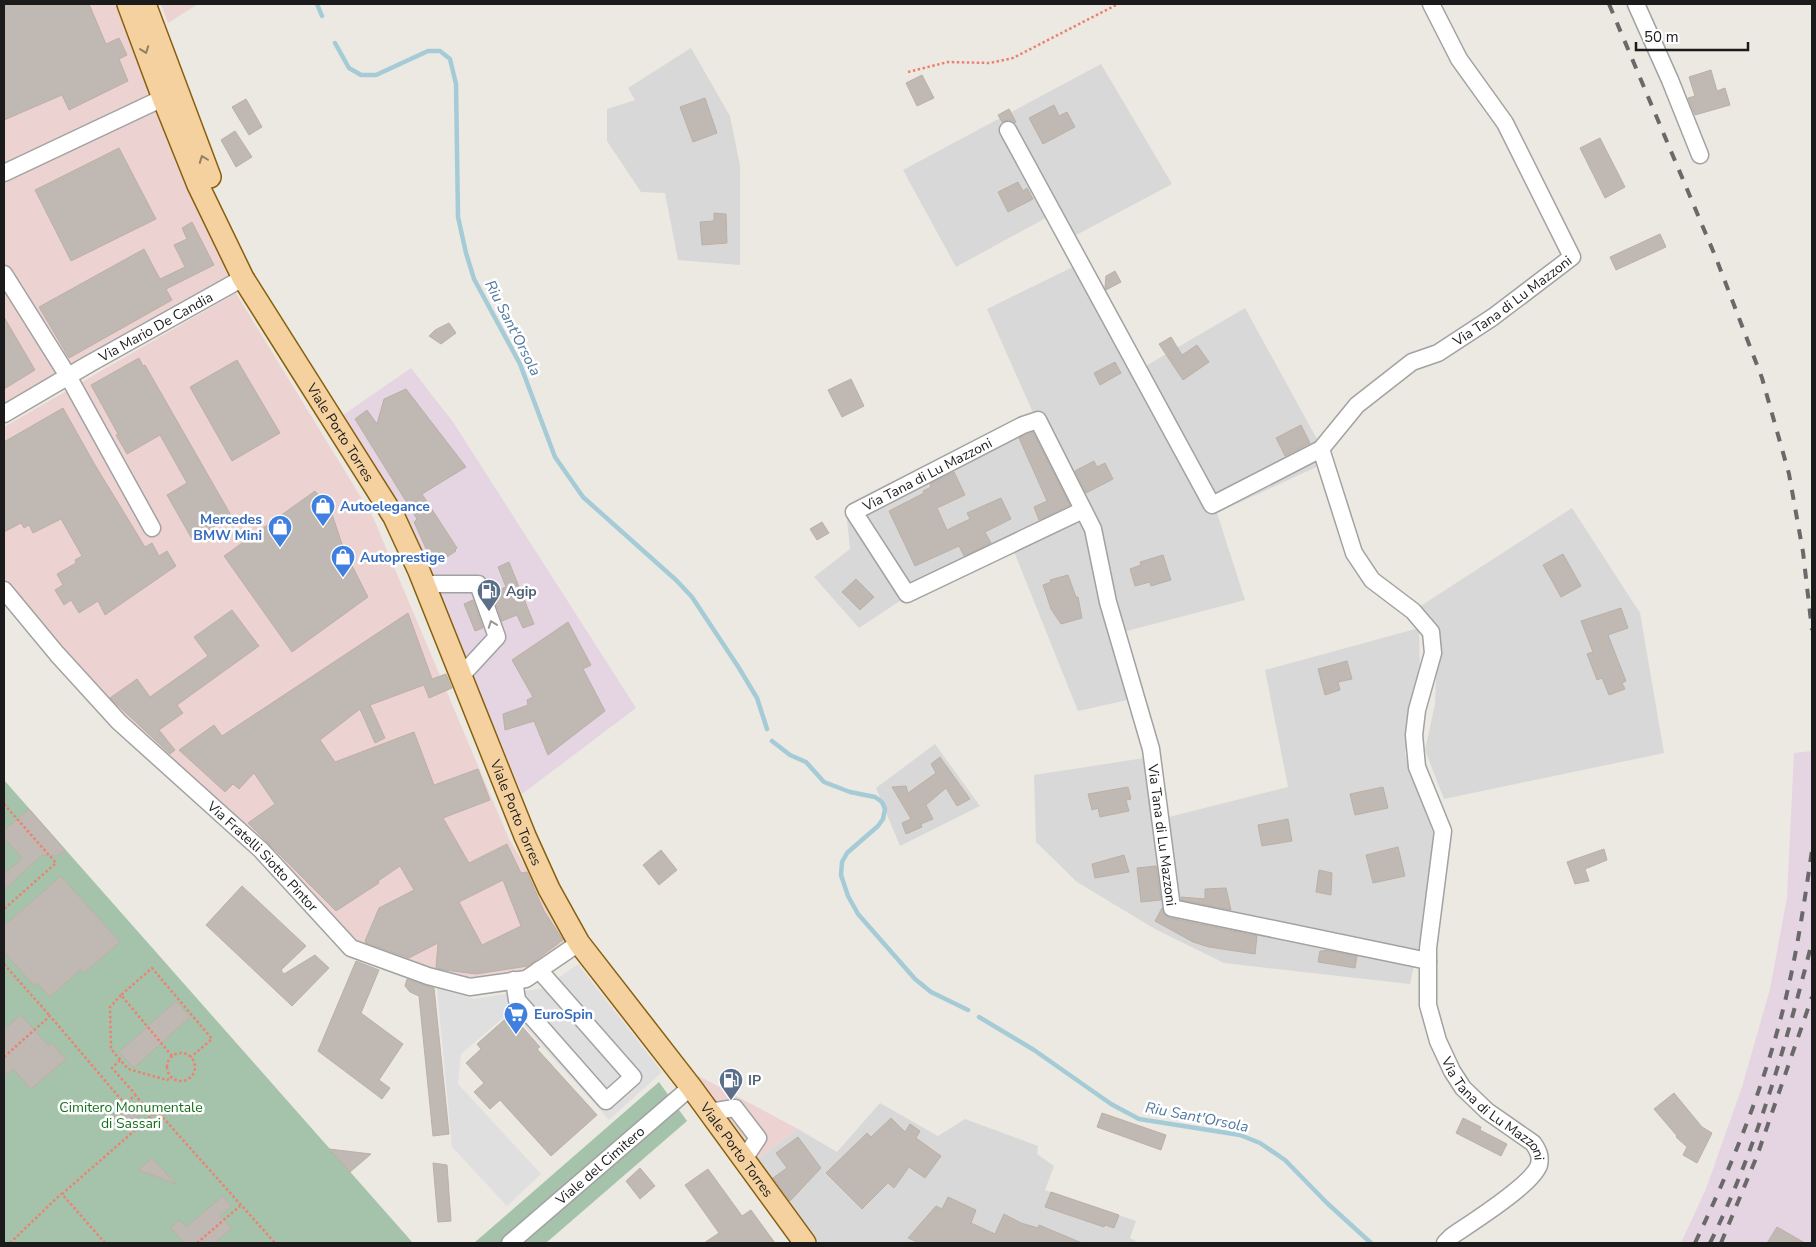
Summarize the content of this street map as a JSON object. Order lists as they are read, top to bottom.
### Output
{
  "streets": {
    "main road": ["Viale Porto Torres"],
    "street": [
      "Via Tana di Lu Mazzoni",
      "Via Mario De Candia",
      "Via Fratelli Siotto Pintor",
      "Viale del Cimitero"
    ]
  },
  "crossings": [
    ["Via Mario De Candia", "Viale Porto Torres"],
    ["Viale Porto Torres", "Via Fratelli Siotto Pintor"],
    ["Viale Porto Torres", "Viale del Cimitero"]
  ],
  "water": ["Riu Sant'Orsola"],
  "parks": ["Cimitero Monumentale di Sassari"],
  "places": {
    "shop": ["Autoelegance", "Mercedes BMW Mini", "Autoprestige"],
    "fuel station": ["Agip", "IP"],
    "supermarket": ["EuroSpin"]
  },
  "scale_bar": "50 m"
}
